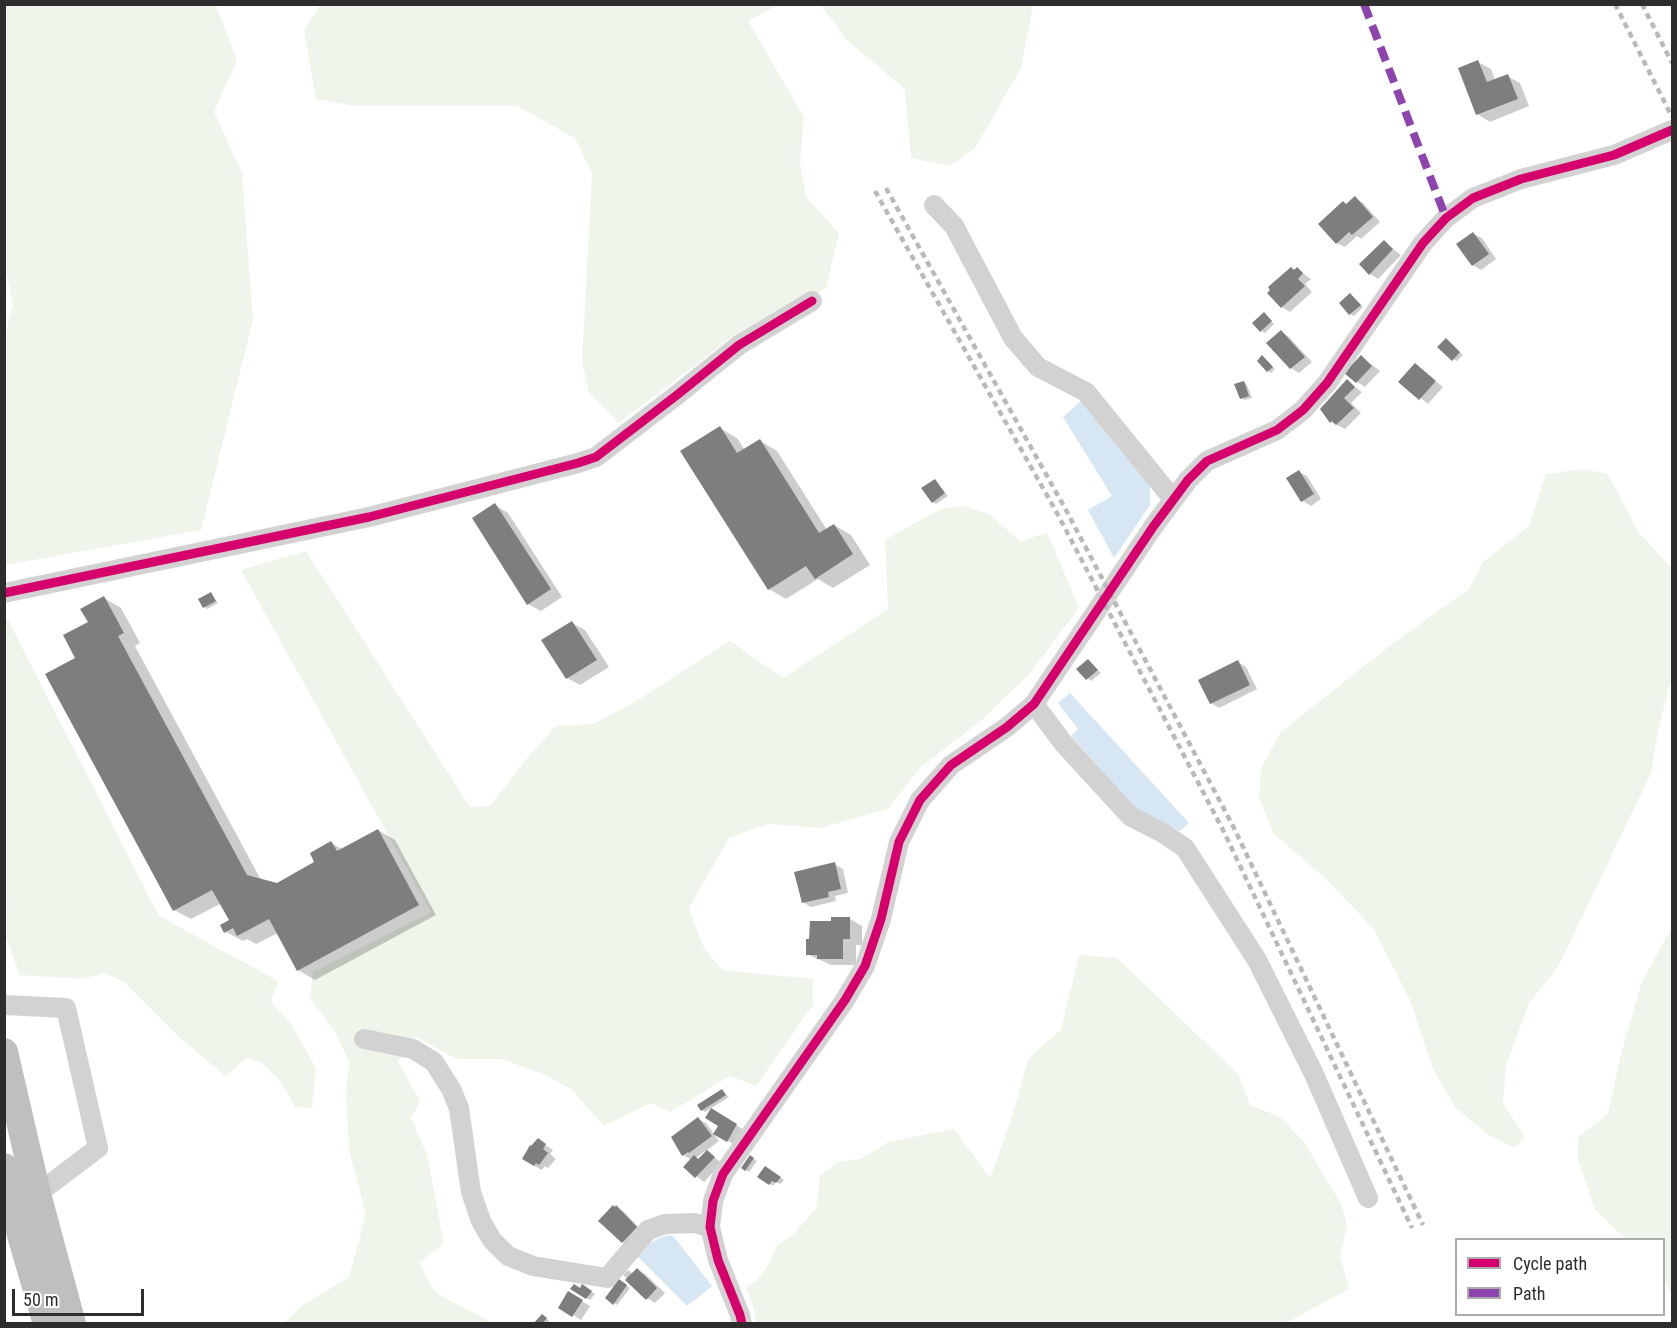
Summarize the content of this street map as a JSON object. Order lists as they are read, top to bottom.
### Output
{
  "legend": ["Cycle path", "Path"],
  "scale_bar": "50 m"
}
